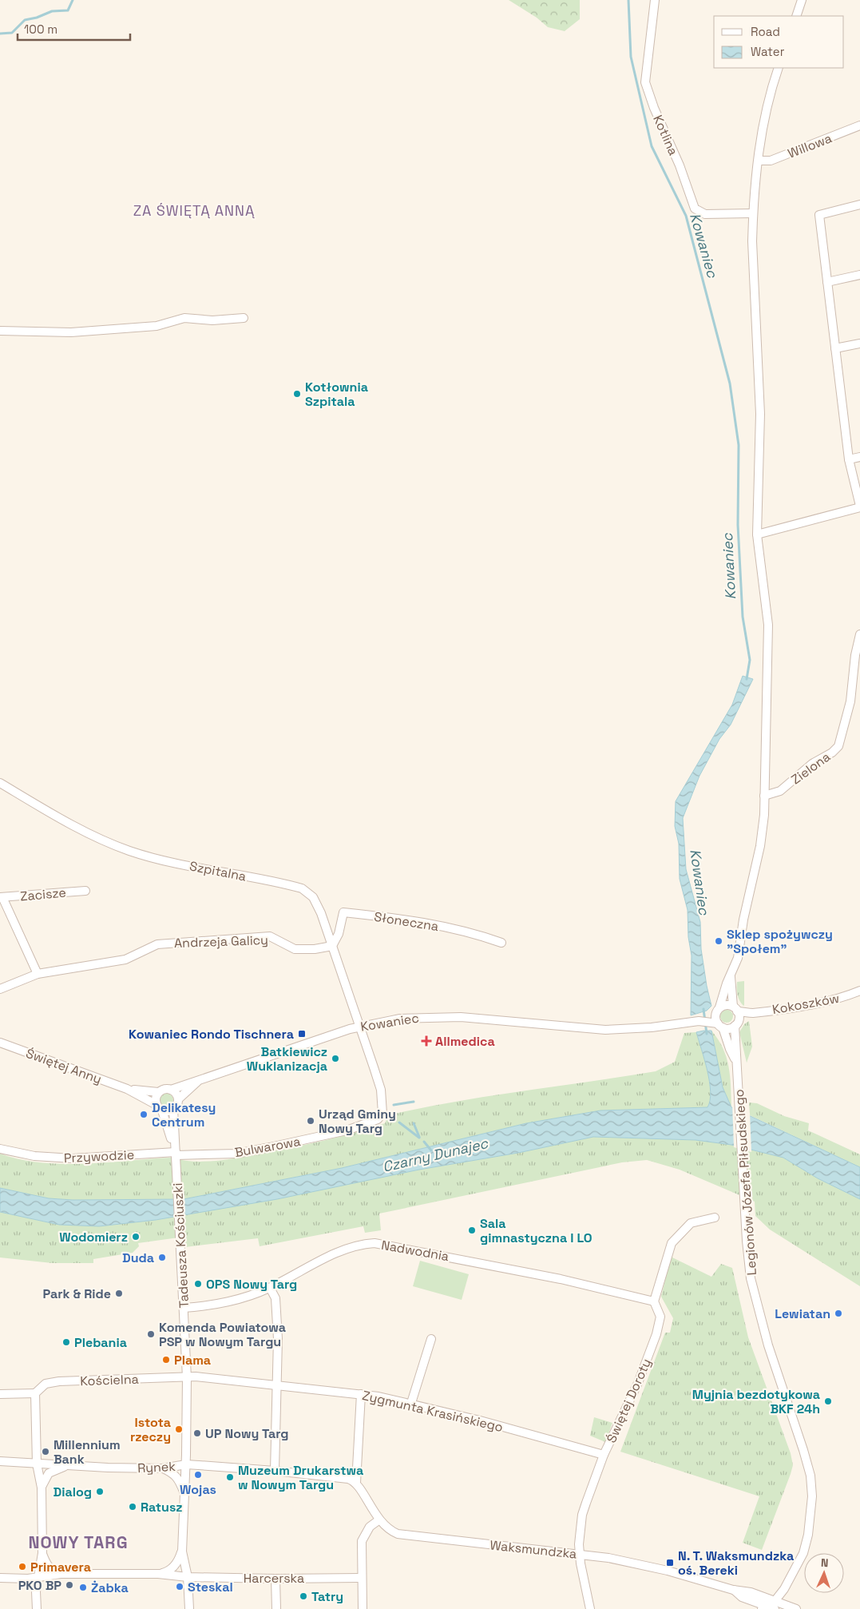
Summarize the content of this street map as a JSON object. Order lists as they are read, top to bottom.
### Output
{
  "streets": {
    "street": [
      "Kotlina",
      "Willowa",
      "Zielona",
      "Szpitalna",
      "Zacisze",
      "Słoneczna",
      "Andrzeja Galicy",
      "Kokoszków",
      "Kowaniec",
      "Świętej Anny",
      "Bulwarowa",
      "Przywodzie",
      "Legionów Józefa Piłsudskiego",
      "Tadeusza Kościuszki",
      "Nadwodnia",
      "Kościelna",
      "Świętej Doroty",
      "Zygmunta Krasińskiego",
      "Rynek",
      "Waksmundzka",
      "Harcerska"
    ]
  },
  "crossings": [
    ["Szpitalna", "Słoneczna"],
    ["Szpitalna", "Andrzeja Galicy"],
    ["Szpitalna", "Kowaniec"],
    ["Szpitalna", "Bulwarowa"],
    ["Słoneczna", "Andrzeja Galicy"],
    ["Kokoszków", "Kowaniec"],
    ["Kokoszków", "Legionów Józefa Piłsudskiego"],
    ["Kowaniec", "Świętej Anny"],
    ["Kowaniec", "Bulwarowa"],
    ["Kowaniec", "Legionów Józefa Piłsudskiego"],
    ["Kowaniec", "Tadeusza Kościuszki"],
    ["Świętej Anny", "Tadeusza Kościuszki"],
    ["Bulwarowa", "Przywodzie"],
    ["Bulwarowa", "Tadeusza Kościuszki"],
    ["Przywodzie", "Tadeusza Kościuszki"],
    ["Legionów Józefa Piłsudskiego", "Waksmundzka"],
    ["Tadeusza Kościuszki", "Nadwodnia"],
    ["Tadeusza Kościuszki", "Kościelna"],
    ["Tadeusza Kościuszki", "Zygmunta Krasińskiego"],
    ["Tadeusza Kościuszki", "Rynek"],
    ["Nadwodnia", "Świętej Doroty"],
    ["Kościelna", "Zygmunta Krasińskiego"],
    ["Świętej Doroty", "Zygmunta Krasińskiego"],
    ["Świętej Doroty", "Waksmundzka"],
    ["Rynek", "Harcerska"]
  ],
  "districts": ["ZA ŚWIĘTĄ ANNĄ", "NOWY TARG"],
  "water": ["Kowaniec", "Czarny Dunajec"],
  "places": {
    "other": [
      "Kotłownia Szpitala",
      "Sklep spożywczy \"Społem\"",
      "Batkiewicz Wuklanizacja",
      "Delikatesy Centrum",
      "Urząd Gminy Nowy Targ",
      "Sala gimnastyczna I LO",
      "Wodomierz",
      "Duda",
      "OPS Nowy Targ",
      "Park & Ride",
      "Lewiatan",
      "Komenda Powiatowa PSP w Nowym Targu",
      "Plebania",
      "Plama",
      "Myjnia bezdotykowa BKF 24h",
      "Istota rzeczy",
      "UP Nowy Targ",
      "Millennium Bank",
      "Wojas",
      "Muzeum Drukarstwa w Nowym Targu",
      "Dialog",
      "Ratusz",
      "Primavera",
      "PKO BP",
      "Steskal",
      "Żabka",
      "Tatry"
    ],
    "transit": ["Kowaniec Rondo Tischnera", "N. T. Waksmundzka oś. Bereki"],
    "health": ["Allmedica"]
  },
  "legend": ["Road", "Water"],
  "scale_bar": "100 m",
  "north": "top"
}
